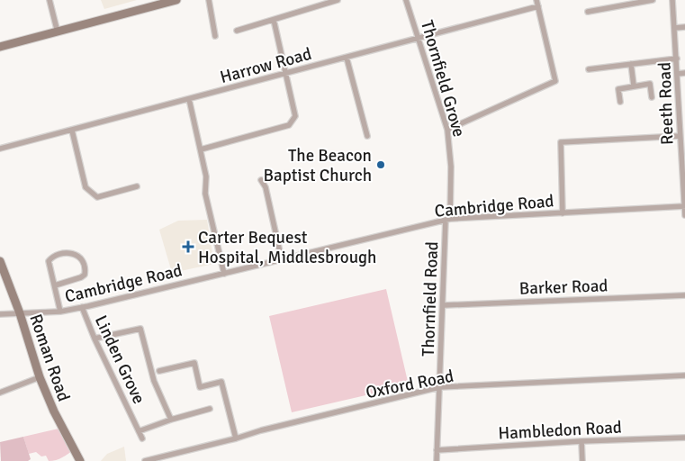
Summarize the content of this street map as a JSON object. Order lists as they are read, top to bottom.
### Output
{
  "streets": {
    "street": [
      "Harrow Road",
      "Thornfield Grove",
      "Reeth Road",
      "Cambridge Road",
      "Barker Road",
      "Thornfield Road",
      "Roman Road",
      "Linden Grove",
      "Oxford Road",
      "Hambledon Road"
    ]
  },
  "crossings": [
    ["Harrow Road", "Thornfield Grove"],
    ["Thornfield Grove", "Cambridge Road"],
    ["Thornfield Grove", "Thornfield Road"],
    ["Reeth Road", "Cambridge Road"],
    ["Cambridge Road", "Thornfield Road"],
    ["Cambridge Road", "Roman Road"],
    ["Cambridge Road", "Linden Grove"],
    ["Barker Road", "Thornfield Road"],
    ["Thornfield Road", "Oxford Road"],
    ["Thornfield Road", "Hambledon Road"]
  ],
  "places": {
    "other": ["The Beacon Baptist Church"],
    "health": ["Carter Bequest Hospital, Middlesbrough"]
  }
}
